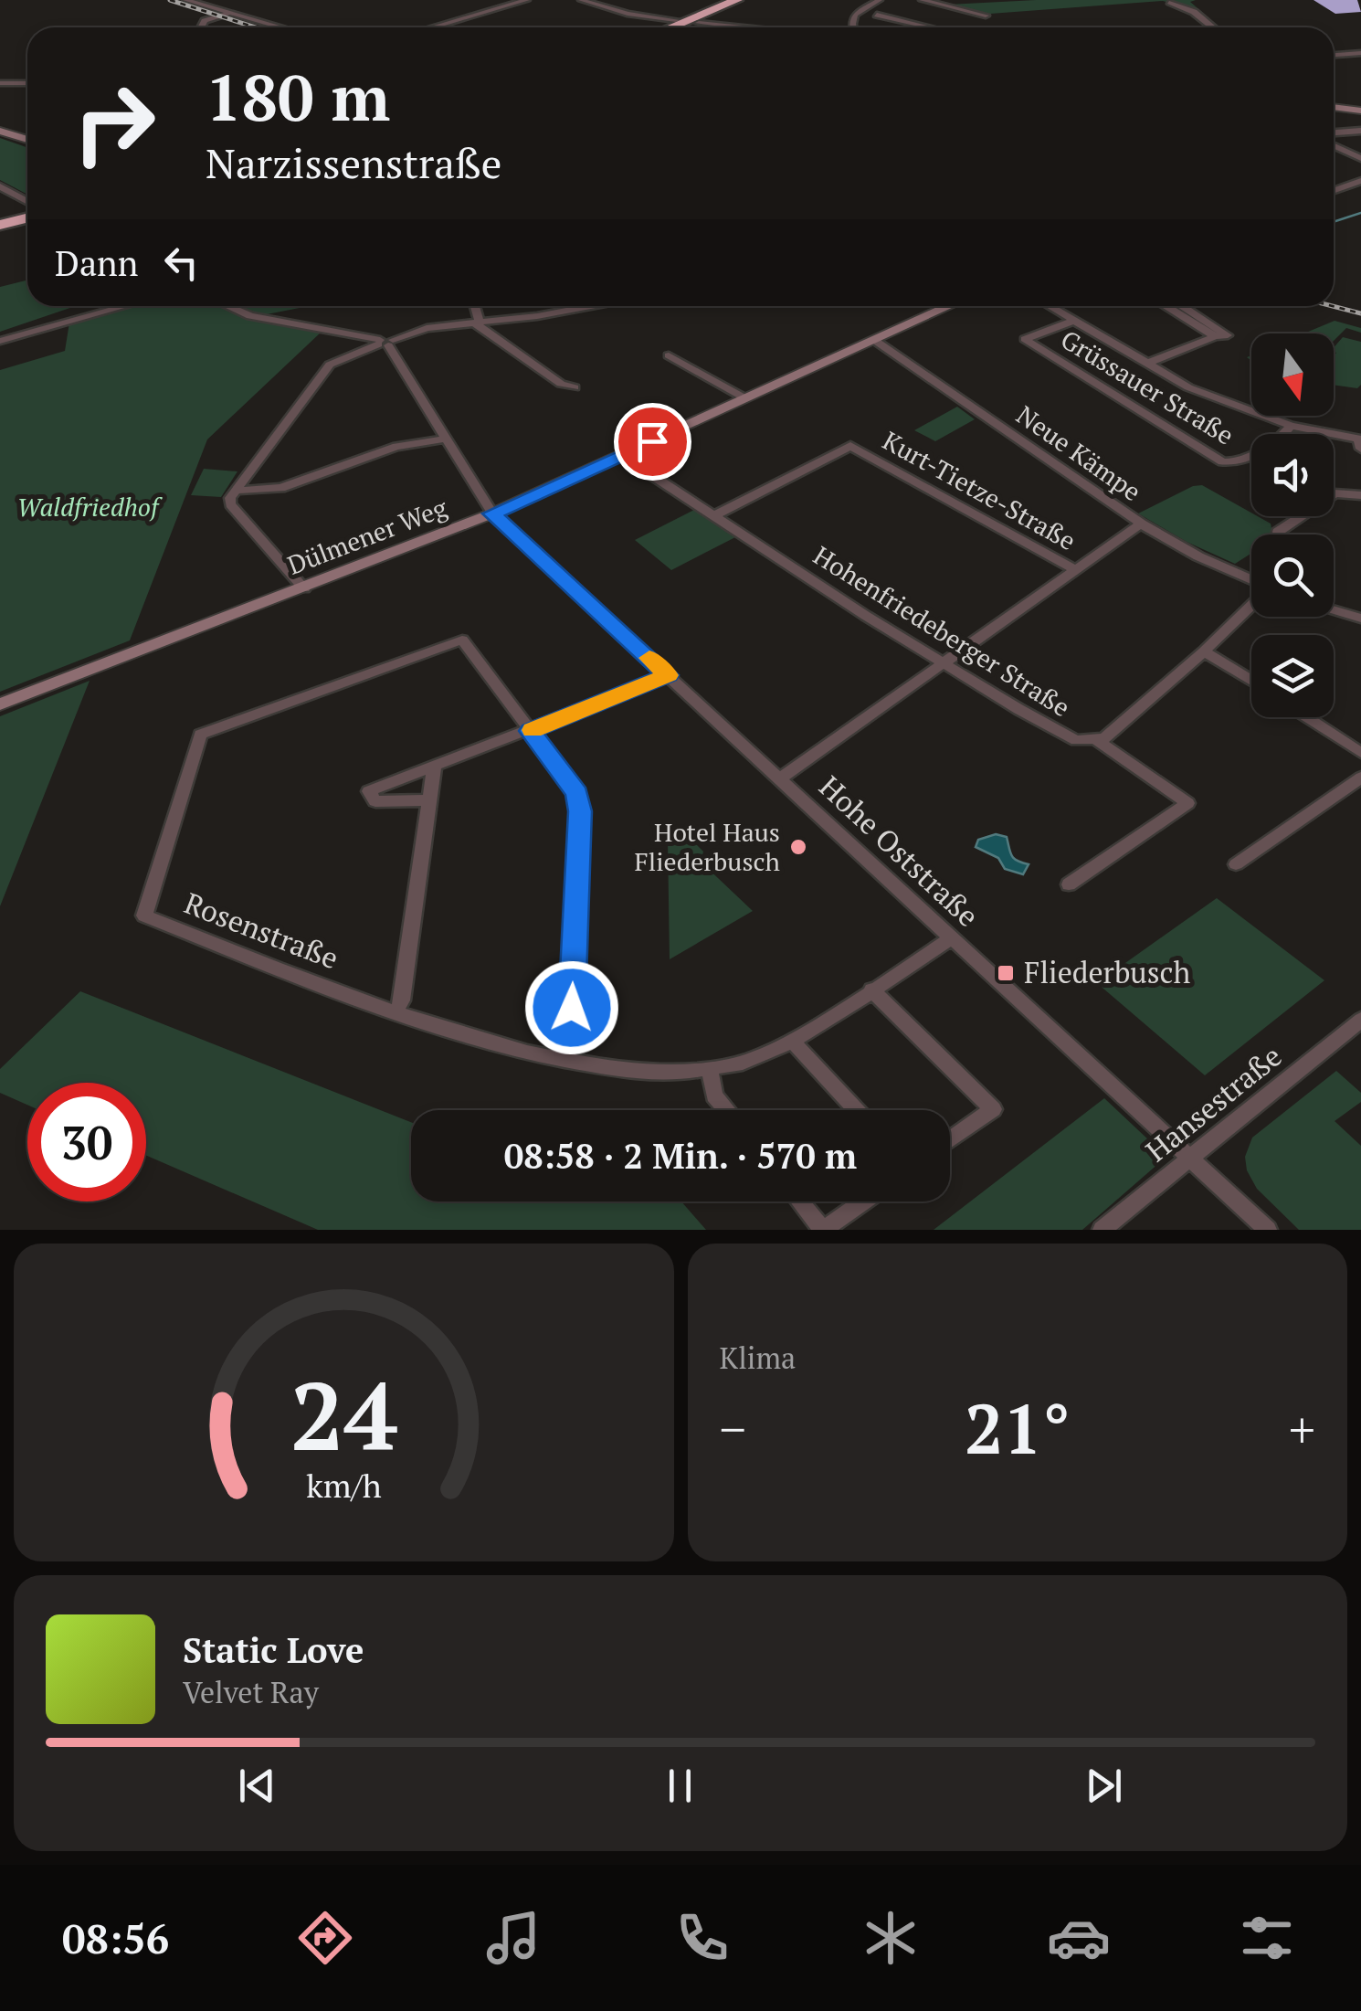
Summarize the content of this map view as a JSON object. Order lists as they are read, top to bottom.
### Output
{
  "streets": {
    "street": [
      "Grüssauer Straße",
      "Neue Kämpe",
      "Kurt-Tietze-Straße",
      "Dülmener Weg",
      "Hohenfriedeberger Straße",
      "Hohe Oststraße",
      "Rosenstraße",
      "Hansestraße"
    ]
  },
  "crossings": [
    ["Neue Kämpe", "Dülmener Weg"],
    ["Kurt-Tietze-Straße", "Hohenfriedeberger Straße"],
    ["Dülmener Weg", "Hohenfriedeberger Straße"],
    ["Dülmener Weg", "Hohe Oststraße"],
    ["Hohe Oststraße", "Rosenstraße"],
    ["Hohe Oststraße", "Hansestraße"]
  ],
  "parks": ["Waldfriedhof"],
  "places": {
    "other": ["Hotel Haus Fliederbusch"],
    "transit": ["Fliederbusch"]
  },
  "north": "bottom",
  "page": {
    "turn": ["180 m", "Narzissenstraße"],
    "then": "Dann",
    "limit": "30",
    "trip": "08:58 · 2 Min. · 570 m",
    "tile": "Klima",
    "heat": ["−", "21°", "+"],
    "song": ["Static Love", "Velvet Ray"],
    "tabs": "08:56",
    "gauge": ["24", "km/h"]
  }
}
